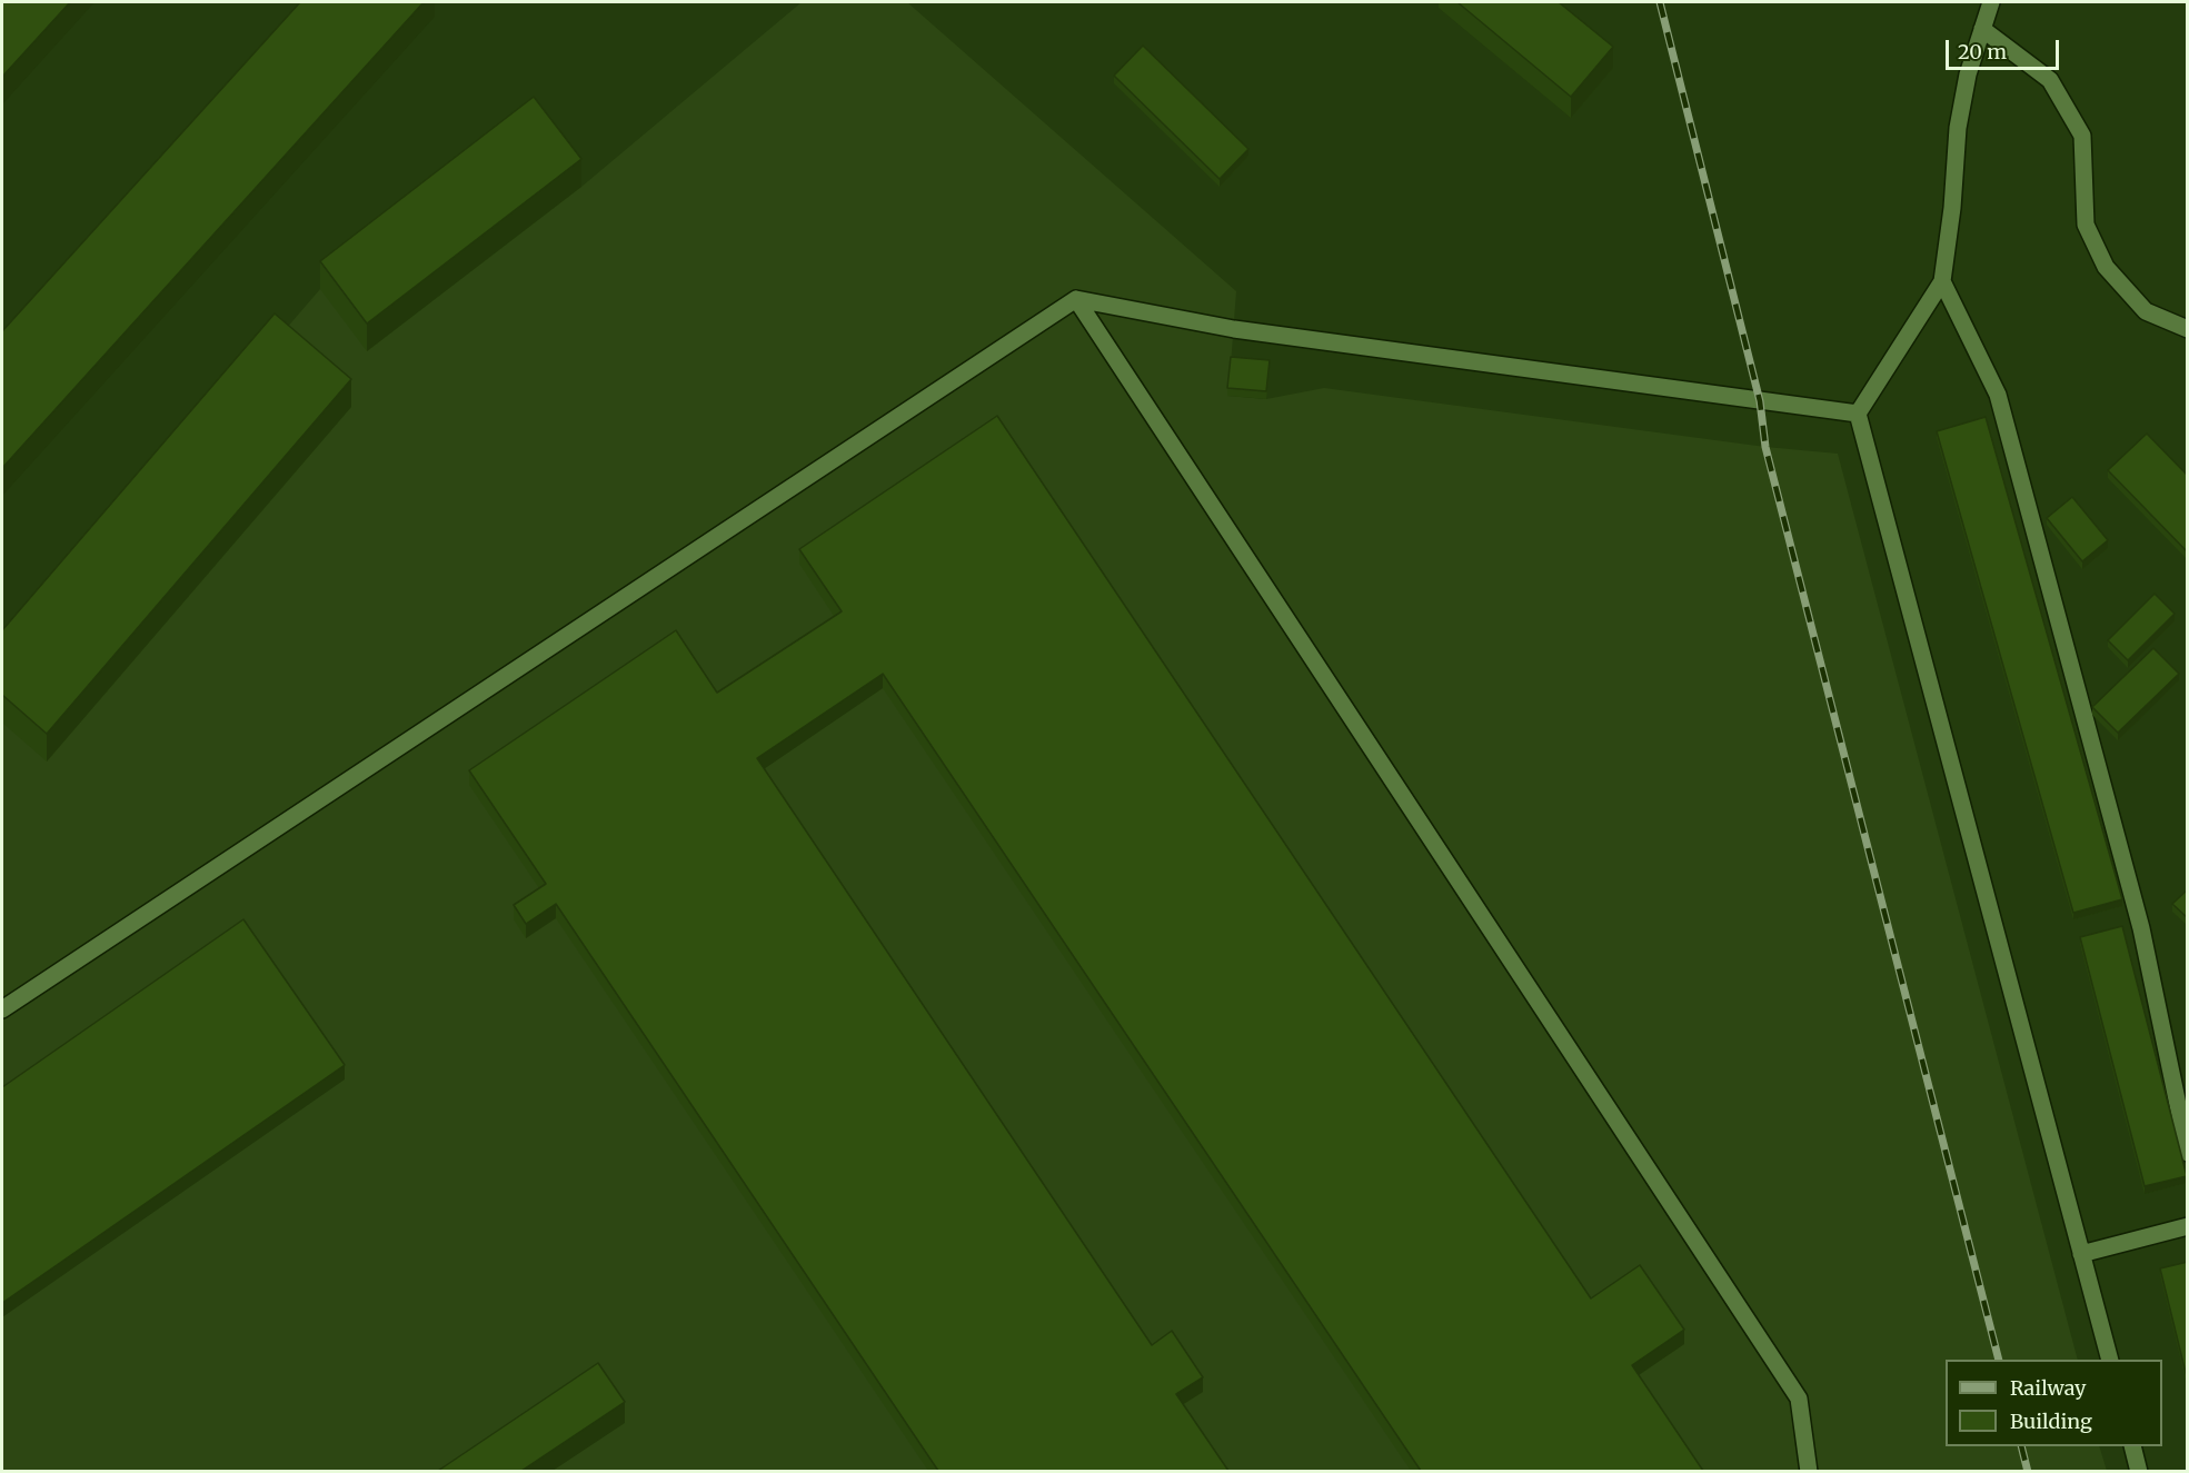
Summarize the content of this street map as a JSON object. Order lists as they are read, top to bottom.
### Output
{
  "legend": ["Railway", "Building"],
  "scale_bar": "20 m"
}
